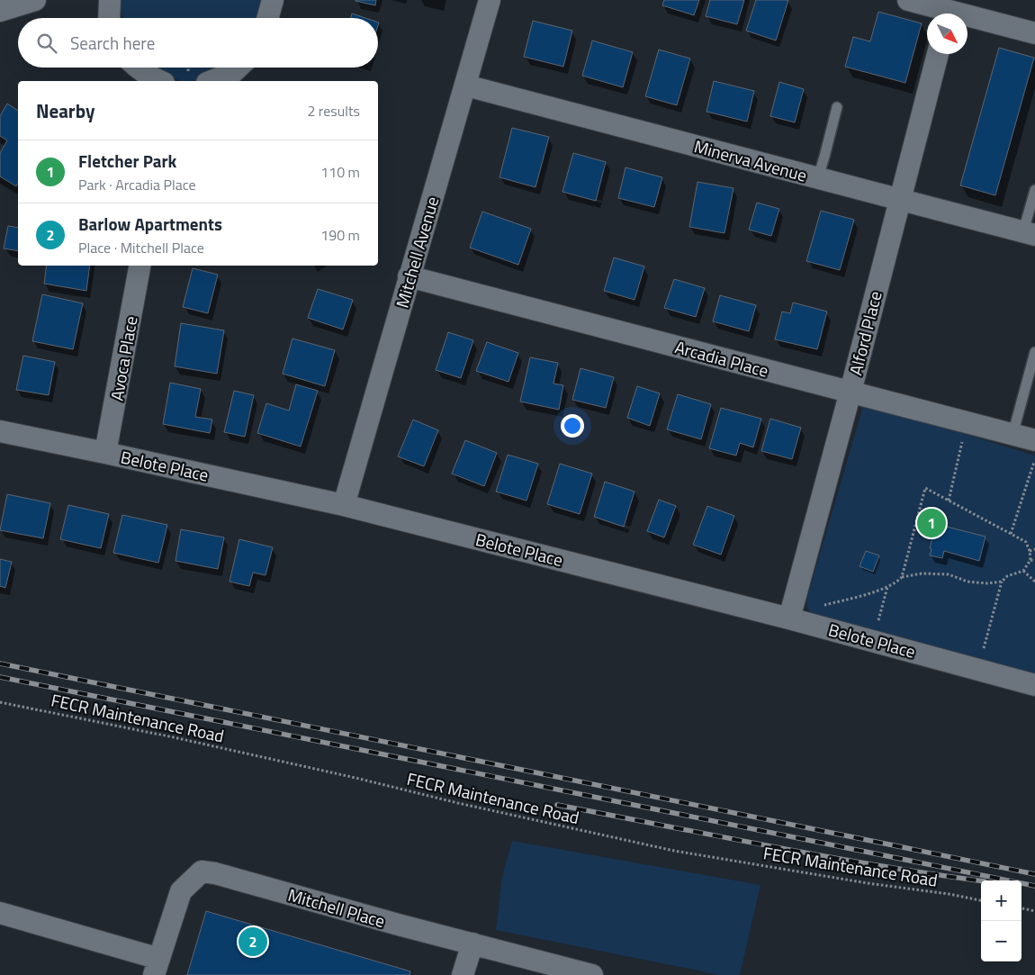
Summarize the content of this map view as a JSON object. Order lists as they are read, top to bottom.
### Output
{
  "streets": {
    "street": [
      "Minerva Avenue",
      "Mitchell Avenue",
      "Alford Place",
      "Avoca Place",
      "Arcadia Place",
      "Belote Place",
      "Mitchell Place"
    ],
    "path": ["FECR Maintenance Road"]
  },
  "crossings": [
    ["Minerva Avenue", "Mitchell Avenue"],
    ["Minerva Avenue", "Alford Place"],
    ["Mitchell Avenue", "Arcadia Place"],
    ["Mitchell Avenue", "Belote Place"],
    ["Alford Place", "Arcadia Place"],
    ["Alford Place", "Belote Place"],
    ["Avoca Place", "Belote Place"]
  ],
  "north": "bottom right",
  "page": {
    "search": "Search here",
    "heading": ["Nearby", "2 results"],
    "list": [
      {
        "mark": "1",
        "name": "Fletcher Park",
        "note": "Park · Arcadia Place",
        "value": "110 m"
      },
      {
        "mark": "2",
        "name": "Barlow Apartments",
        "note": "Place · Mitchell Place",
        "value": "190 m"
      }
    ],
    "pins": ["1", "2"],
    "map_buttons": ["+", "−"]
  }
}
